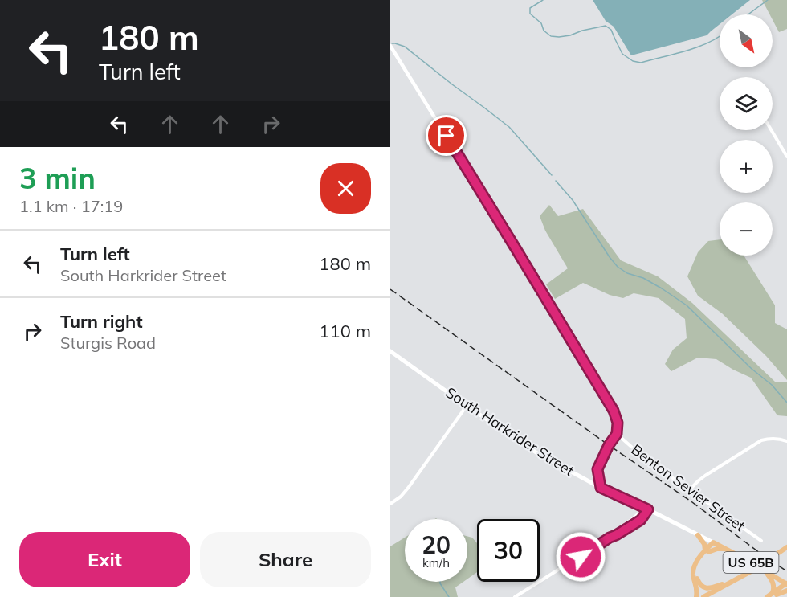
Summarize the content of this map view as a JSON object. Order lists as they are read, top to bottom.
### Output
{
  "streets": {
    "main road": ["South Harkrider Street", "US 65B"],
    "street": ["Benton Sevier Street"]
  },
  "north": "bottom right",
  "page": {
    "turn": ["180 m", "Turn left"],
    "map_buttons": ["+", "−"],
    "heading": ["3 min", "1.1 km · 17:19"],
    "list": [
      {
        "name": "Turn left",
        "note": "South Harkrider Street",
        "value": "180 m"
      },
      {
        "name": "Turn right",
        "note": "Sturgis Road",
        "value": "110 m"
      }
    ],
    "speed": "20 km/h",
    "limit": "30",
    "buttons": ["Exit", "Share"]
  }
}
